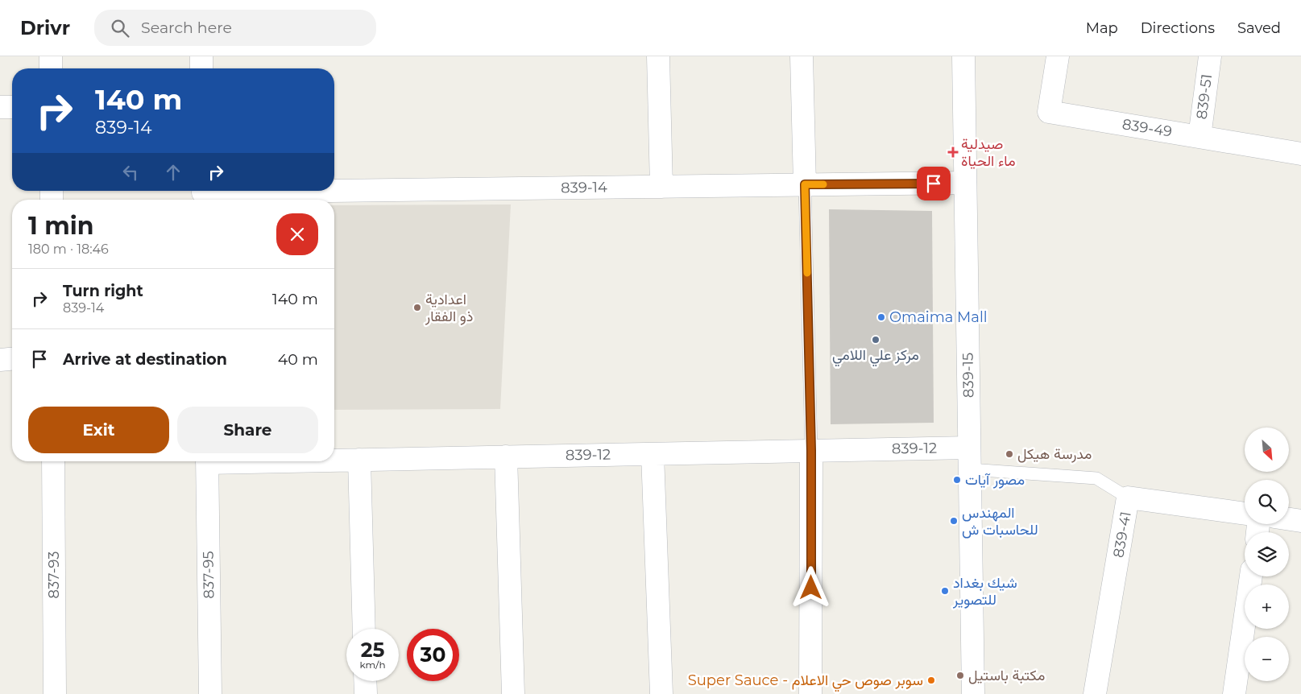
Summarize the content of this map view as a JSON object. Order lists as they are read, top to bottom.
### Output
{
  "streets": {
    "street": [
      "839-51",
      "839-49",
      "839-14",
      "839-15",
      "839-12",
      "839-41",
      "837-93",
      "837-95"
    ]
  },
  "crossings": [
    ["839-51", "839-49"],
    ["839-14", "839-15"],
    ["839-15", "839-12"]
  ],
  "places": {
    "health": ["صيدلية ماء الحياة"],
    "other": [
      "اعدادية ذو الفقار",
      "Omaima Mall",
      "مركز علي اللامي",
      "مدرسة هيكل",
      "مصور آيات",
      "المهندس للحاسبات ش",
      "شيك بغداد للتصوير",
      "مكتبة باستيل",
      "Super Sauce - سوبر صوص حي الاعلام"
    ]
  },
  "north": "bottom right",
  "page": {
    "header": "Drivr",
    "search": "Search here",
    "nav": ["Map", "Directions", "Saved"],
    "turn": ["140 m", "839-14"],
    "heading": ["1 min", "180 m · 18:46"],
    "list": [
      {
        "name": "Turn right",
        "note": "839-14",
        "value": "140 m"
      },
      {
        "name": "Arrive at destination",
        "value": "40 m"
      }
    ],
    "buttons": ["Exit", "Share"],
    "map_buttons": ["+", "−"],
    "speed": "25 km/h",
    "limit": "30"
  }
}
